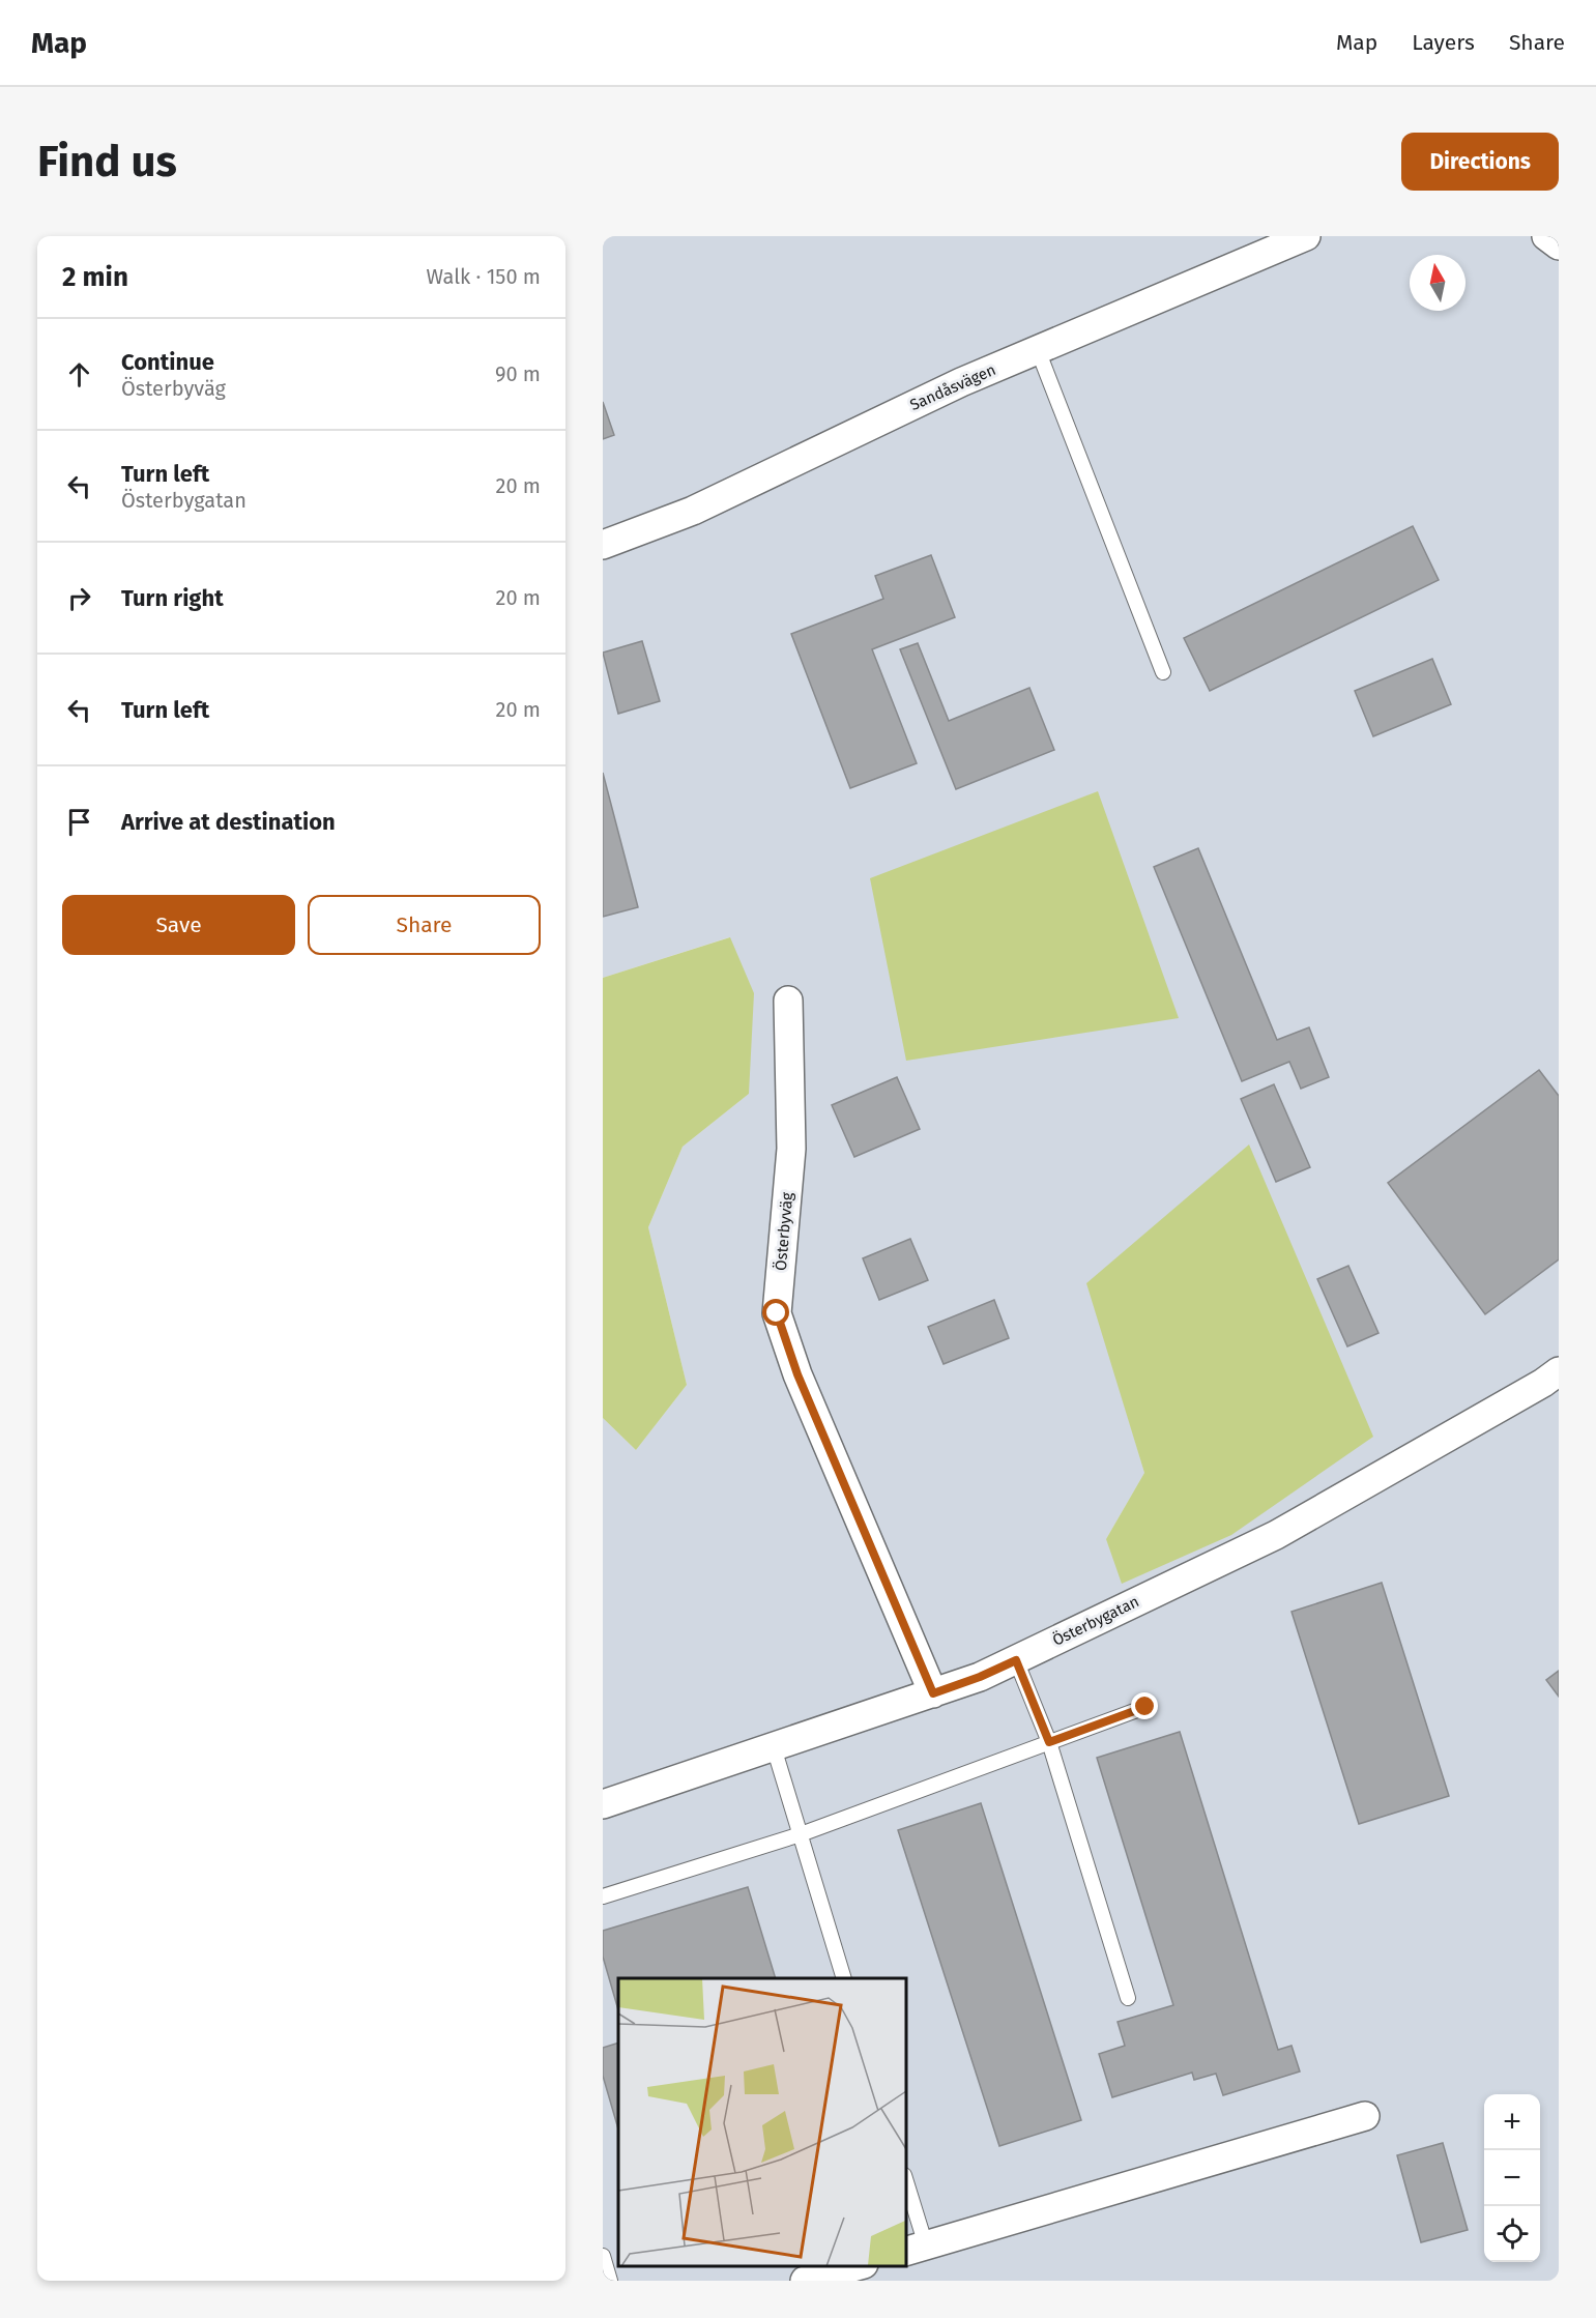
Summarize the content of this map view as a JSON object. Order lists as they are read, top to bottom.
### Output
{
  "streets": {
    "street": ["Sandåsvägen", "Österbyväg", "Österbygatan"]
  },
  "crossings": [
    ["Österbyväg", "Österbygatan"]
  ],
  "north": "top",
  "page": {
    "header": "Map",
    "nav": ["Map", "Layers", "Share"],
    "buttons": [
      "Directions",
      ["Save", "Share"]
    ],
    "title": "Find us",
    "heading": ["2 min", "Walk · 150 m"],
    "list": [
      ["Continue", "Österbyväg", "90 m"],
      ["Turn left", "Österbygatan", "20 m"],
      ["Turn right", "20 m"],
      ["Turn left", "20 m"],
      "Arrive at destination"
    ],
    "map_buttons": ["+", "−"]
  }
}
